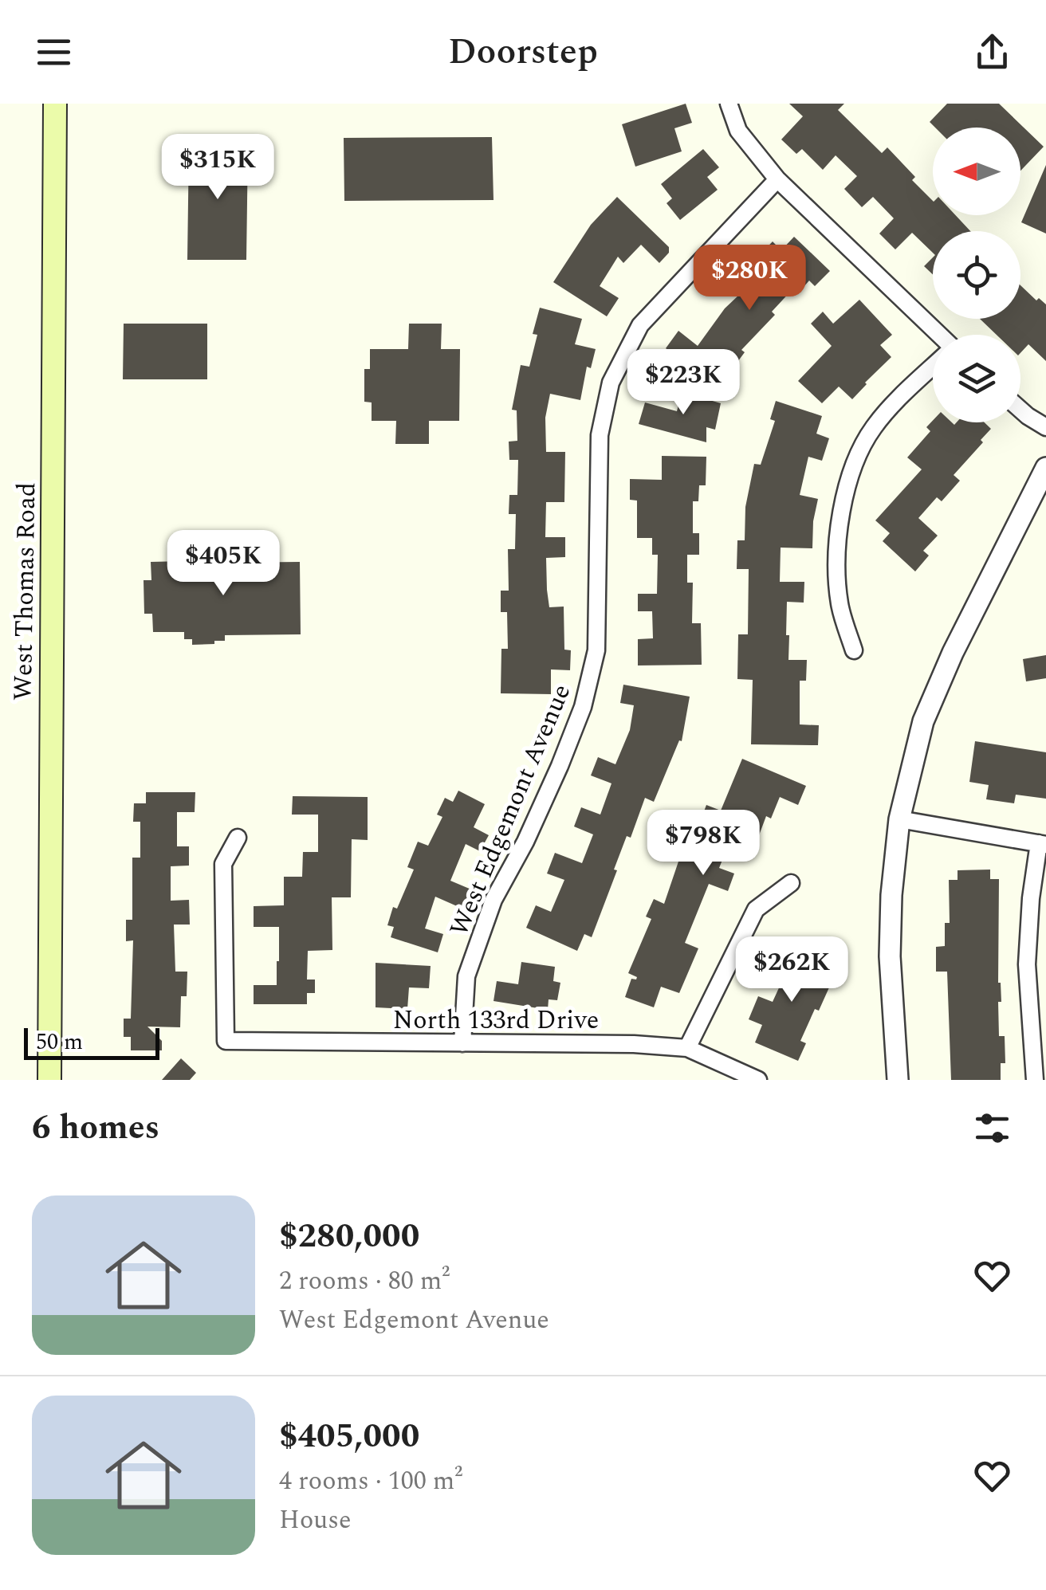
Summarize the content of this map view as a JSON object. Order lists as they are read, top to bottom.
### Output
{
  "streets": {
    "main road": ["West Thomas Road"],
    "street": ["West Edgemont Avenue", "North 133rd Drive"]
  },
  "crossings": [
    ["West Edgemont Avenue", "North 133rd Drive"]
  ],
  "scale_bar": "50 m",
  "north": "left",
  "page": {
    "header": "Doorstep",
    "price": [
      "$315K",
      "$280K",
      "$223K",
      "$405K",
      "$798K",
      "$262K"
    ],
    "scale": "50 m",
    "heading": "6 homes",
    "list": [
      {
        "name": "$280,000",
        "note": "2 rooms · 80 m² · West Edgemont Avenue"
      },
      {
        "name": "$405,000",
        "note": "4 rooms · 100 m² · House"
      }
    ]
  }
}
